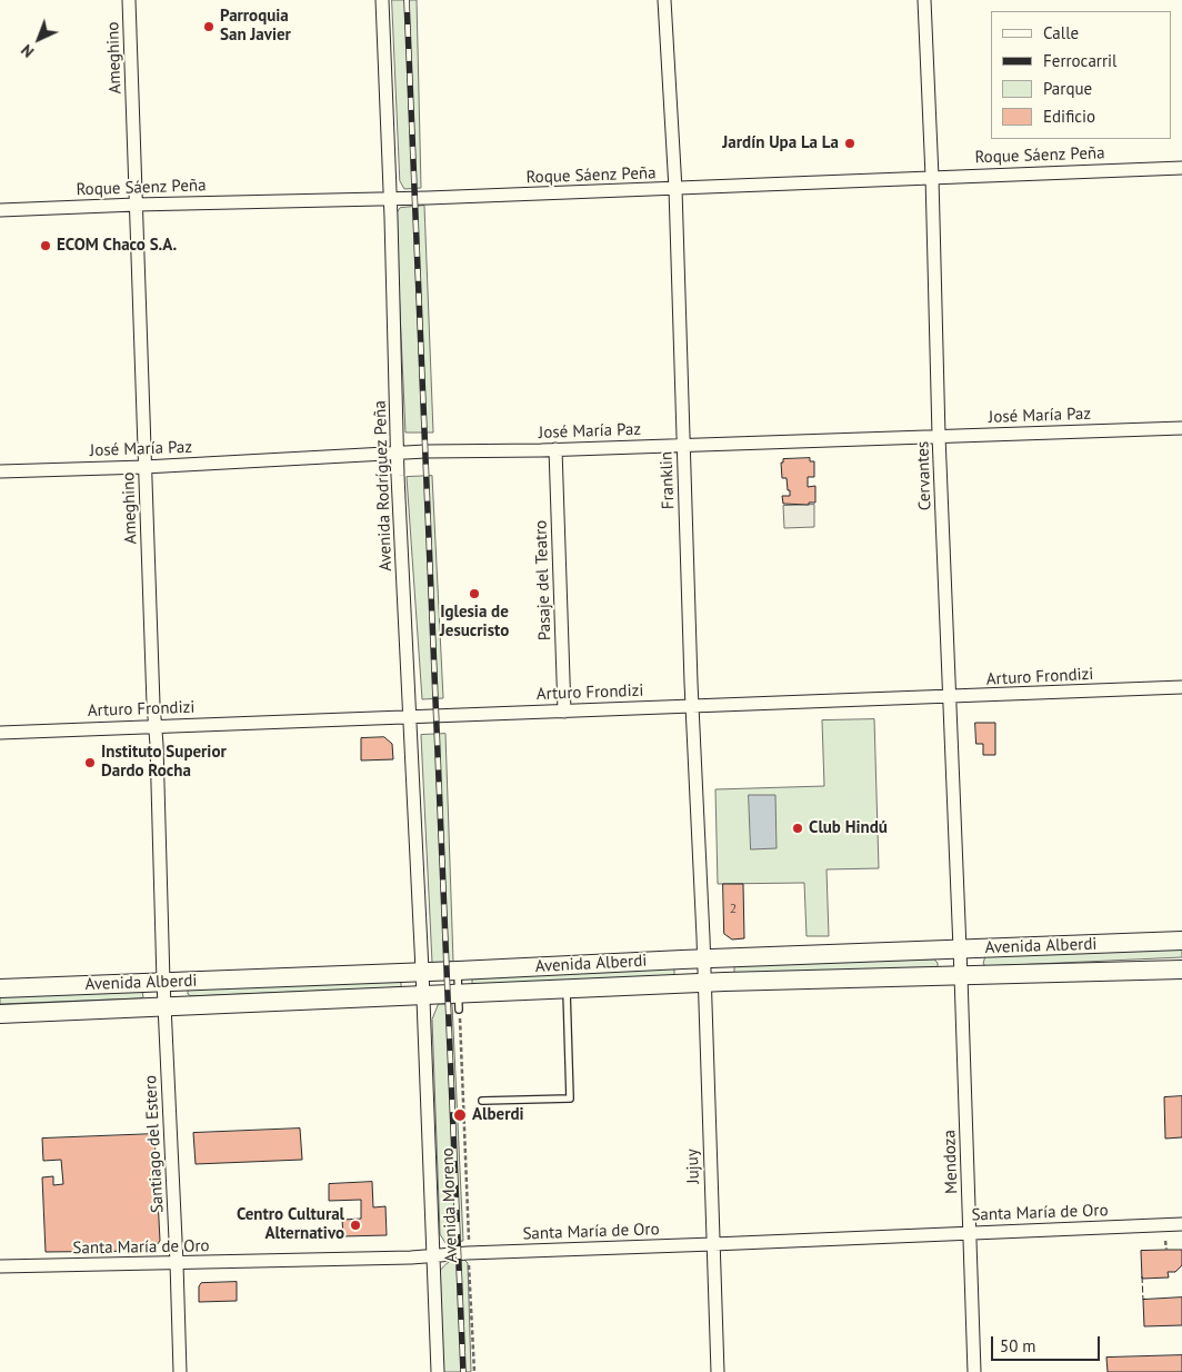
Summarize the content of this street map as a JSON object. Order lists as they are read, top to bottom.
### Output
{
  "streets": {
    "main road": ["Avenida Alberdi"],
    "street": [
      "Ameghino",
      "Roque Sáenz Peña",
      "José María Paz",
      "Cervantes",
      "Franklin",
      "Avenida Rodríguez Peña",
      "Pasaje del Teatro",
      "Arturo Frondizi",
      "Santiago del Estero",
      "Mendoza",
      "Jujuy",
      "Avenida Moreno",
      "Santa María de Oro"
    ]
  },
  "crossings": [
    ["Ameghino", "Roque Sáenz Peña"],
    ["Ameghino", "José María Paz"],
    ["Ameghino", "Arturo Frondizi"],
    ["Ameghino", "Avenida Alberdi"],
    ["Ameghino", "Santiago del Estero"],
    ["Roque Sáenz Peña", "Cervantes"],
    ["Roque Sáenz Peña", "Franklin"],
    ["Roque Sáenz Peña", "Avenida Rodríguez Peña"],
    ["José María Paz", "Cervantes"],
    ["José María Paz", "Franklin"],
    ["José María Paz", "Avenida Rodríguez Peña"],
    ["José María Paz", "Pasaje del Teatro"],
    ["Cervantes", "Arturo Frondizi"],
    ["Cervantes", "Avenida Alberdi"],
    ["Cervantes", "Mendoza"],
    ["Franklin", "Arturo Frondizi"],
    ["Franklin", "Avenida Alberdi"],
    ["Franklin", "Jujuy"],
    ["Avenida Rodríguez Peña", "Arturo Frondizi"],
    ["Avenida Rodríguez Peña", "Avenida Alberdi"],
    ["Avenida Rodríguez Peña", "Avenida Moreno"],
    ["Pasaje del Teatro", "Arturo Frondizi"],
    ["Avenida Alberdi", "Santiago del Estero"],
    ["Avenida Alberdi", "Mendoza"],
    ["Avenida Alberdi", "Jujuy"],
    ["Avenida Alberdi", "Avenida Moreno"],
    ["Santiago del Estero", "Santa María de Oro"],
    ["Mendoza", "Santa María de Oro"],
    ["Jujuy", "Santa María de Oro"],
    ["Avenida Moreno", "Santa María de Oro"]
  ],
  "places": [
    "Parroquia San Javier",
    "Jardín Upa La La",
    "ECOM Chaco S.A.",
    "Iglesia de Jesucristo",
    "Instituto Superior Dardo Rocha",
    "Club Hindú",
    "Alberdi",
    "Centro Cultural Alternativo"
  ],
  "house_numbers": ["2"],
  "legend": [
    "Calle",
    "Ferrocarril",
    "Parque",
    "Edificio"
  ],
  "scale_bar": "50 m",
  "north": "bottom left"
}
